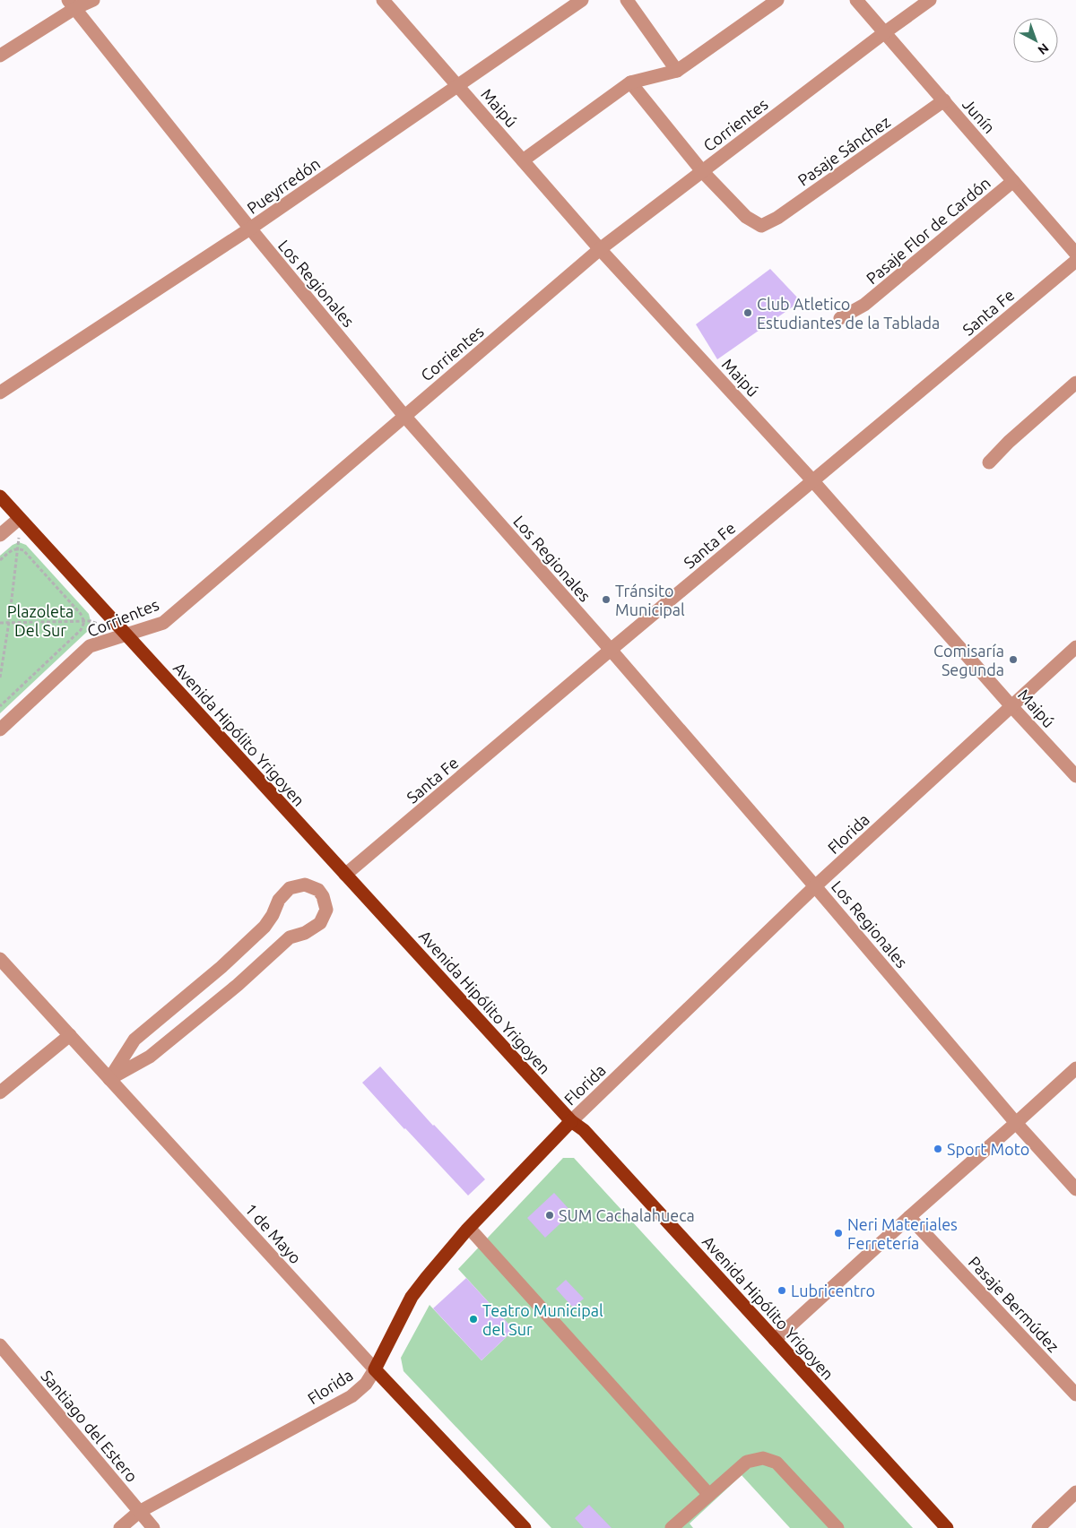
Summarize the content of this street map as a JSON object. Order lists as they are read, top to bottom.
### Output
{
  "streets": {
    "main road": ["Avenida Hipólito Yrigoyen", "Florida", "1 de Mayo"],
    "street": [
      "Maipú",
      "Junín",
      "Corrientes",
      "Pasaje Sánchez",
      "Pueyrredón",
      "Pasaje Flor de Cardón",
      "Los Regionales",
      "Santa Fe",
      "Pasaje Bermúdez",
      "Santiago del Estero"
    ]
  },
  "crossings": [
    ["Maipú", "Corrientes"],
    ["Maipú", "Pueyrredón"],
    ["Maipú", "Santa Fe"],
    ["Maipú", "Florida"],
    ["Junín", "Corrientes"],
    ["Junín", "Pasaje Sánchez"],
    ["Junín", "Pasaje Flor de Cardón"],
    ["Corrientes", "Pasaje Sánchez"],
    ["Corrientes", "Los Regionales"],
    ["Corrientes", "Avenida Hipólito Yrigoyen"],
    ["Pueyrredón", "Los Regionales"],
    ["Los Regionales", "Santa Fe"],
    ["Los Regionales", "Florida"],
    ["Santa Fe", "Avenida Hipólito Yrigoyen"],
    ["Avenida Hipólito Yrigoyen", "Florida"],
    ["Florida", "1 de Mayo"],
    ["Florida", "Santiago del Estero"]
  ],
  "parks": ["Plazoleta Del Sur"],
  "places": [
    "Club Atletico Estudiantes de la Tablada",
    "Tránsito Municipal",
    "Comisaría Segunda",
    "Sport Moto",
    "SUM Cachalahueca",
    "Neri Materiales Ferretería",
    "Lubricentro",
    "Teatro Municipal del Sur"
  ],
  "north": "bottom right"
}
